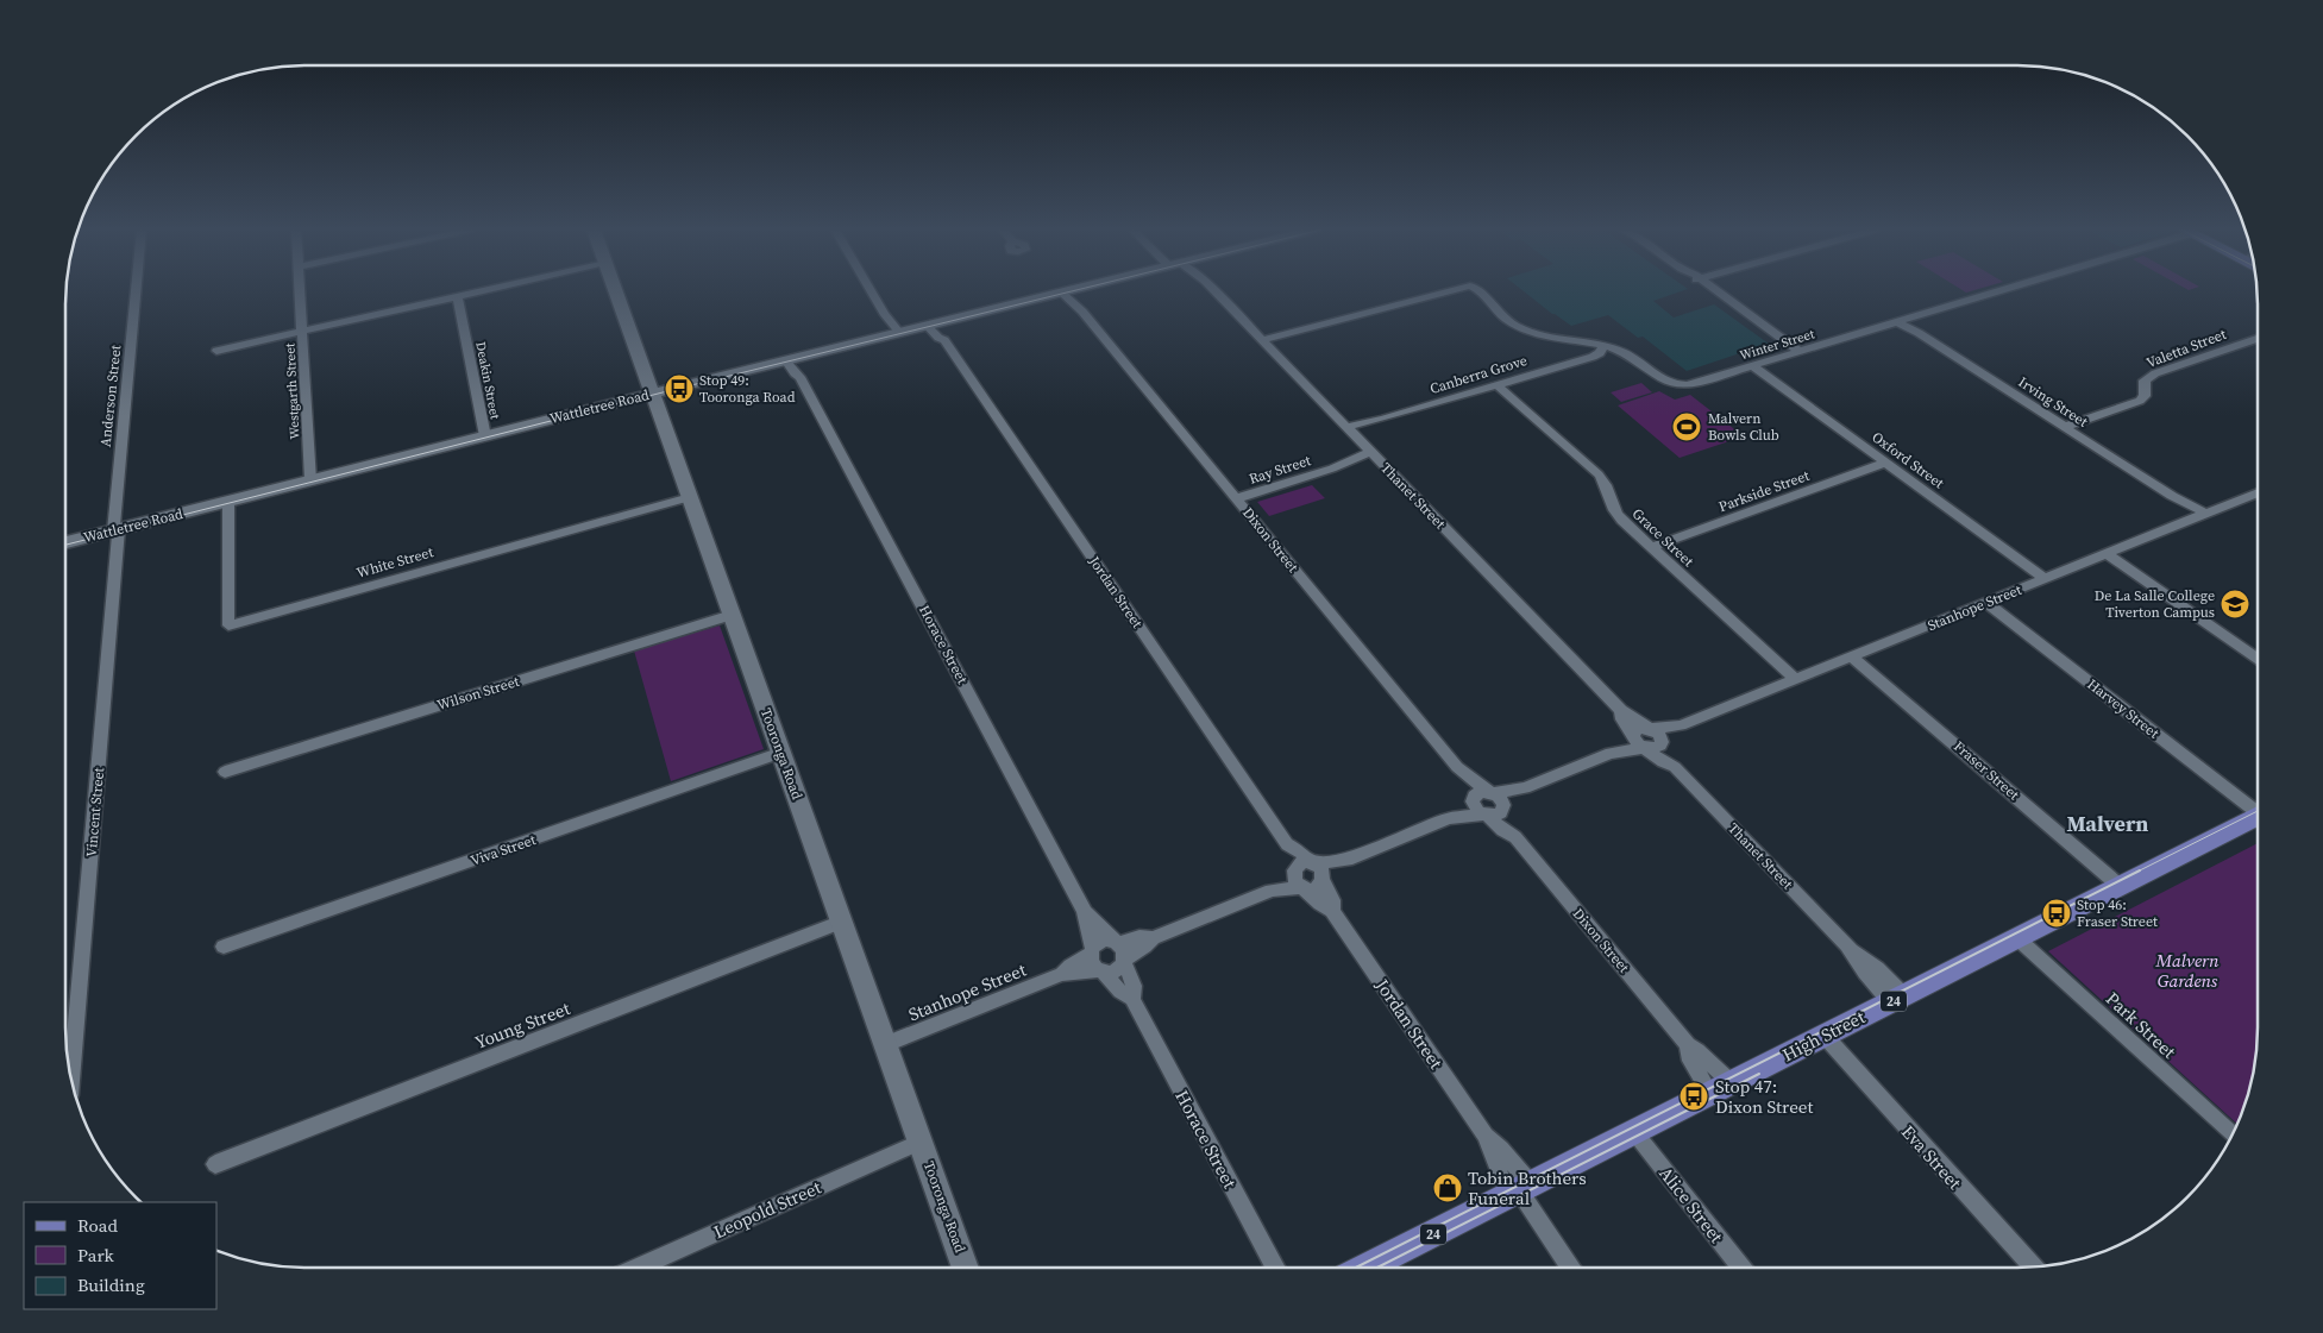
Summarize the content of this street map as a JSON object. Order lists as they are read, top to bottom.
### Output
{
  "streets": {
    "main road": [
      "Wattletree Road",
      "Tooronga Road",
      "24",
      "High Street"
    ],
    "street": [
      "Winter Street",
      "Valetta Street",
      "Canberra Grove",
      "Deakin Street",
      "Westgarth Street",
      "Anderson Street",
      "Irving Street",
      "Oxford Street",
      "Ray Street",
      "Parkside Street",
      "Thanet Street",
      "Grace Street",
      "Dixon Street",
      "White Street",
      "Jordan Street",
      "Stanhope Street",
      "Horace Street",
      "Wilson Street",
      "Harvey Street",
      "Fraser Street",
      "Vincent Street",
      "Viva Street",
      "Young Street",
      "Park Street",
      "Eva Street",
      "Alice Street",
      "Leopold Street"
    ]
  },
  "crossings": [
    ["Winter Street", "Canberra Grove"],
    ["Winter Street", "Irving Street"],
    ["Winter Street", "Oxford Street"],
    ["Valetta Street", "Irving Street"],
    ["Canberra Grove", "Thanet Street"],
    ["Canberra Grove", "Grace Street"],
    ["Deakin Street", "Wattletree Road"],
    ["Westgarth Street", "Wattletree Road"],
    ["Anderson Street", "Wattletree Road"],
    ["Anderson Street", "Vincent Street"],
    ["Irving Street", "Stanhope Street"],
    ["Wattletree Road", "White Street"],
    ["Wattletree Road", "Jordan Street"],
    ["Wattletree Road", "Horace Street"],
    ["Wattletree Road", "Tooronga Road"],
    ["Wattletree Road", "Vincent Street"],
    ["Oxford Street", "Parkside Street"],
    ["Oxford Street", "Stanhope Street"],
    ["Ray Street", "Thanet Street"],
    ["Ray Street", "Dixon Street"],
    ["Parkside Street", "Grace Street"],
    ["Thanet Street", "Stanhope Street"],
    ["Thanet Street", "High Street"],
    ["Grace Street", "Stanhope Street"],
    ["Dixon Street", "High Street"],
    ["White Street", "Tooronga Road"],
    ["Jordan Street", "High Street"],
    ["Stanhope Street", "Horace Street"],
    ["Stanhope Street", "Harvey Street"],
    ["Stanhope Street", "Tooronga Road"],
    ["Stanhope Street", "Fraser Street"],
    ["Wilson Street", "Tooronga Road"],
    ["Tooronga Road", "Viva Street"],
    ["Tooronga Road", "Young Street"],
    ["Tooronga Road", "Leopold Street"],
    ["Fraser Street", "High Street"],
    ["Park Street", "High Street"],
    ["High Street", "Eva Street"],
    ["High Street", "Alice Street"]
  ],
  "districts": ["Malvern"],
  "parks": ["Malvern Gardens"],
  "places": {
    "bus stop": ["Stop 49: Tooronga Road", "Stop 46: Fraser Street", "Stop 47: Dixon Street"],
    "sports": ["Malvern Bowls Club"],
    "school or university": ["De La Salle College Tiverton Campus"],
    "shop": ["Tobin Brothers Funeral"]
  },
  "legend": ["Road", "Park", "Building"]
}
